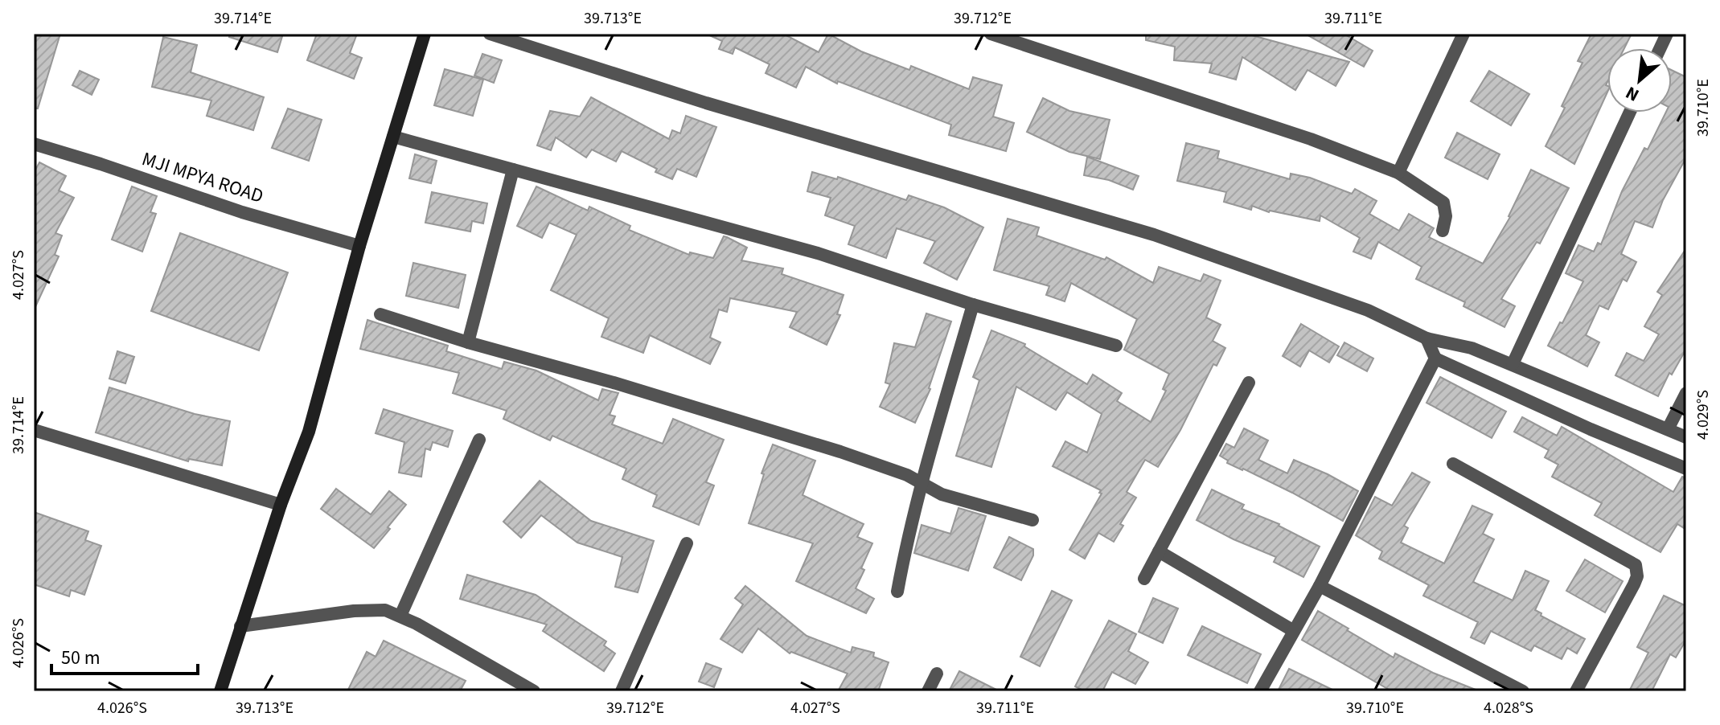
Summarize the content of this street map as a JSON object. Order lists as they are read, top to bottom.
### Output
{
  "streets": {
    "street": ["MJI MPYA ROAD"]
  },
  "scale_bar": "50 m",
  "north": "bottom left",
  "coordinates": [
    "39.714°E",
    "39.713°E",
    "39.712°E",
    "39.711°E",
    "39.710°E",
    "4.027°S",
    "4.029°S",
    "4.026°S",
    "4.028°S"
  ]
}
